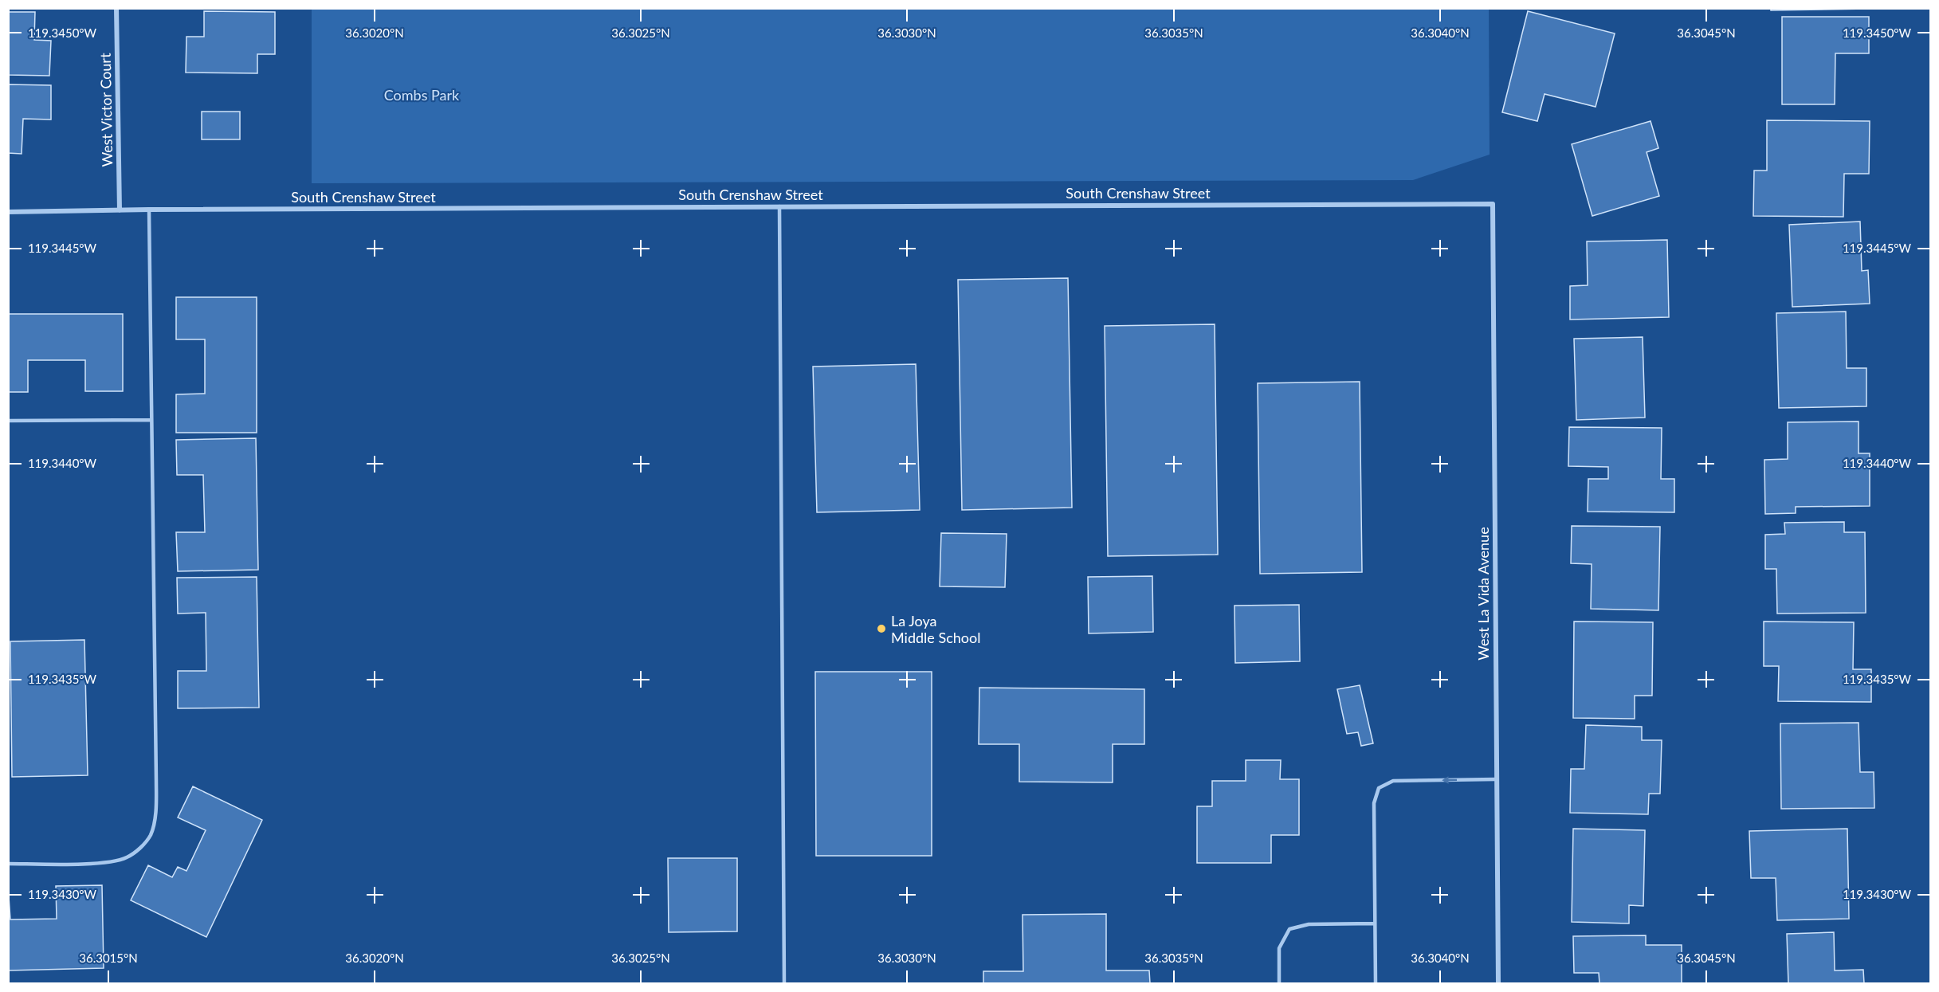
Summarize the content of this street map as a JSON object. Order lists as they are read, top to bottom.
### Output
{
  "streets": {
    "street": ["West Victor Court", "South Crenshaw Street", "West La Vida Avenue"]
  },
  "crossings": [
    ["West Victor Court", "South Crenshaw Street"],
    ["South Crenshaw Street", "West La Vida Avenue"]
  ],
  "parks": ["Combs Park"],
  "places": ["La Joya Middle School"],
  "coordinates": [
    "119.3450°W",
    "36.3020°N",
    "36.3025°N",
    "36.3030°N",
    "36.3035°N",
    "36.3040°N",
    "36.3045°N",
    "119.3445°W",
    "119.3440°W",
    "119.3435°W",
    "119.3430°W",
    "36.3015°N"
  ]
}
